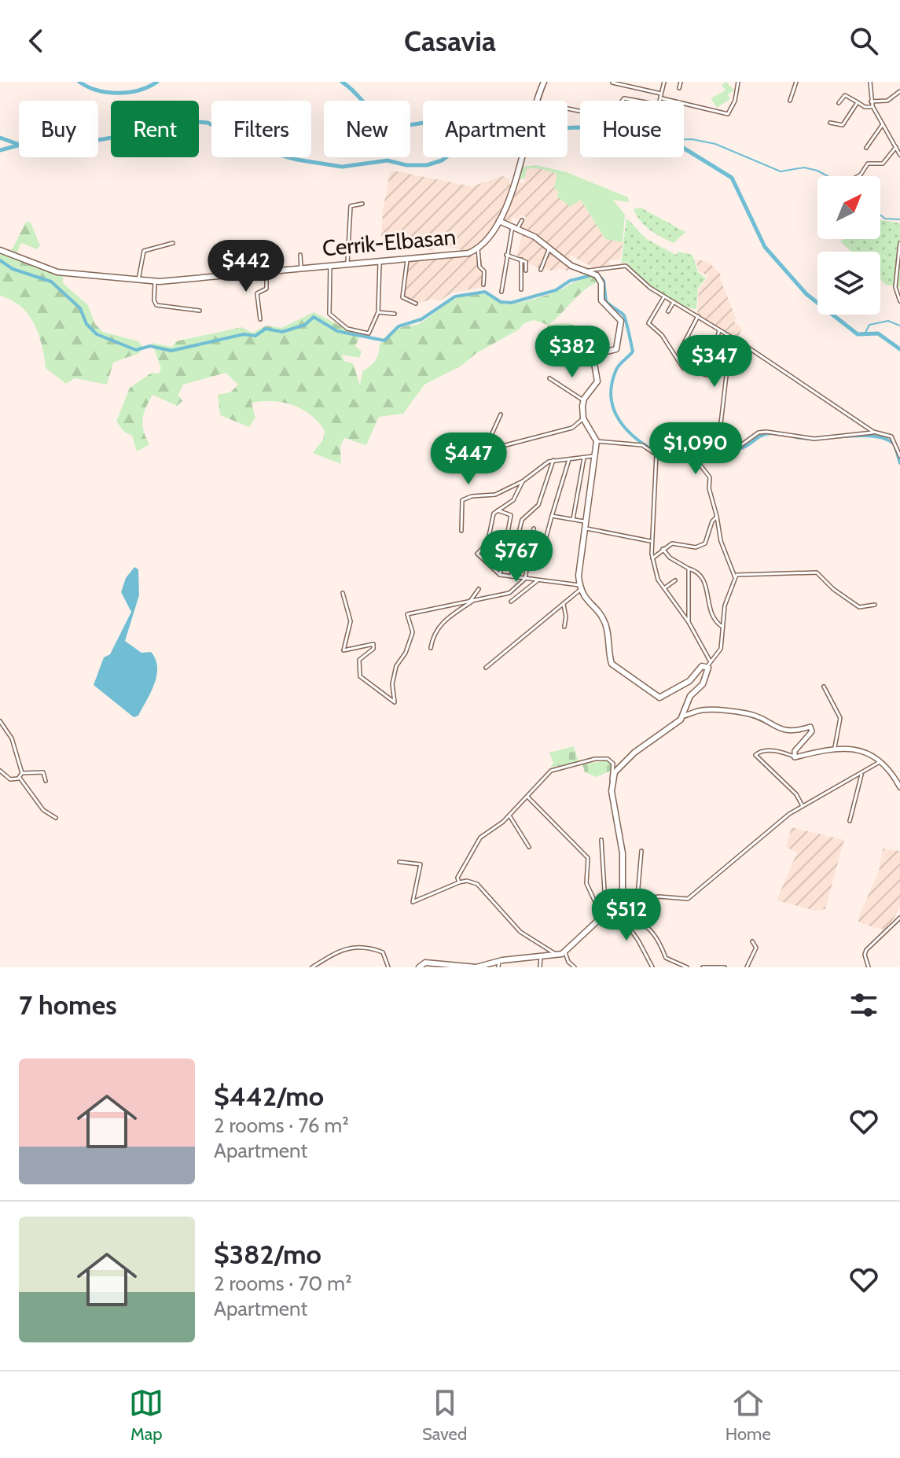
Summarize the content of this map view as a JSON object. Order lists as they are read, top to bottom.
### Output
{
  "streets": {
    "main road": ["Cerrik-Elbasan"]
  },
  "north": "top right",
  "page": {
    "header": "Casavia",
    "chip": [
      "Buy",
      "Rent",
      "Filters",
      "New",
      "Apartment",
      "House"
    ],
    "price": [
      "$442",
      "$382",
      "$347",
      "$1,090",
      "$447",
      "$767",
      "$512"
    ],
    "heading": "7 homes",
    "list": [
      {
        "name": "$442/mo",
        "note": "2 rooms · 76 m² · Apartment"
      },
      {
        "name": "$382/mo",
        "note": "2 rooms · 70 m² · Apartment"
      }
    ],
    "tabs": ["Map", "Saved", "Home"]
  }
}
